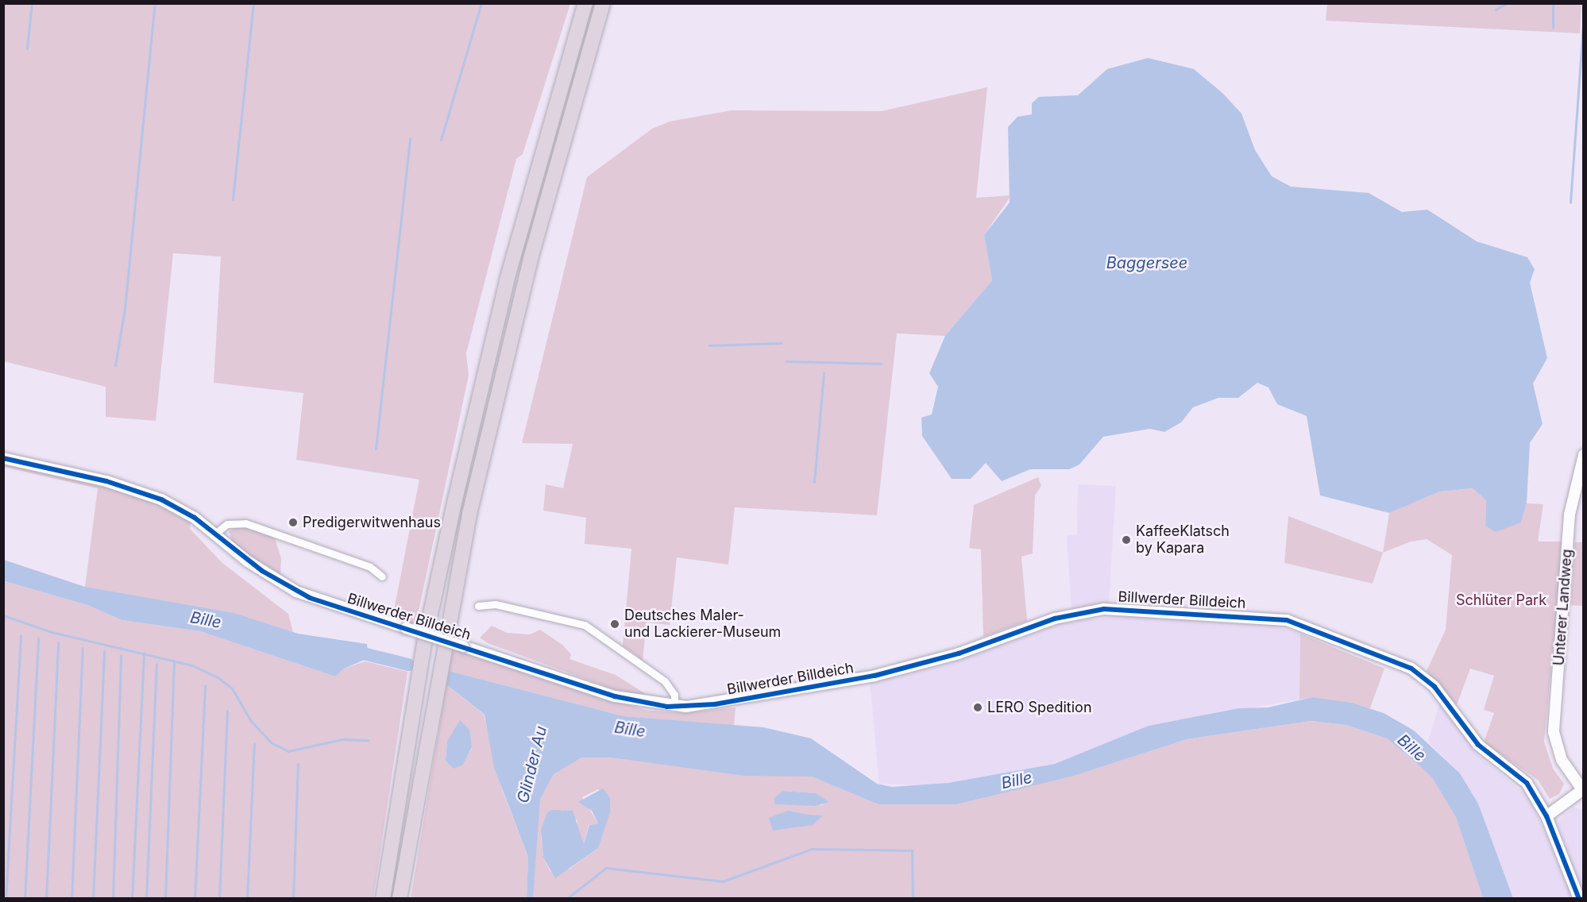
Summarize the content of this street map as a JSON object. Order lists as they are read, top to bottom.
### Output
{
  "streets": {
    "street": ["Billwerder Billdeich", "Unterer Landweg"]
  },
  "water": ["Baggersee", "Bille", "Glinder Au"],
  "parks": ["Schlüter Park"],
  "places": [
    "Predigerwitwenhaus",
    "KaffeeKlatsch by Kapara",
    "Deutsches Maler- und Lackierer-Museum",
    "LERO Spedition"
  ]
}
